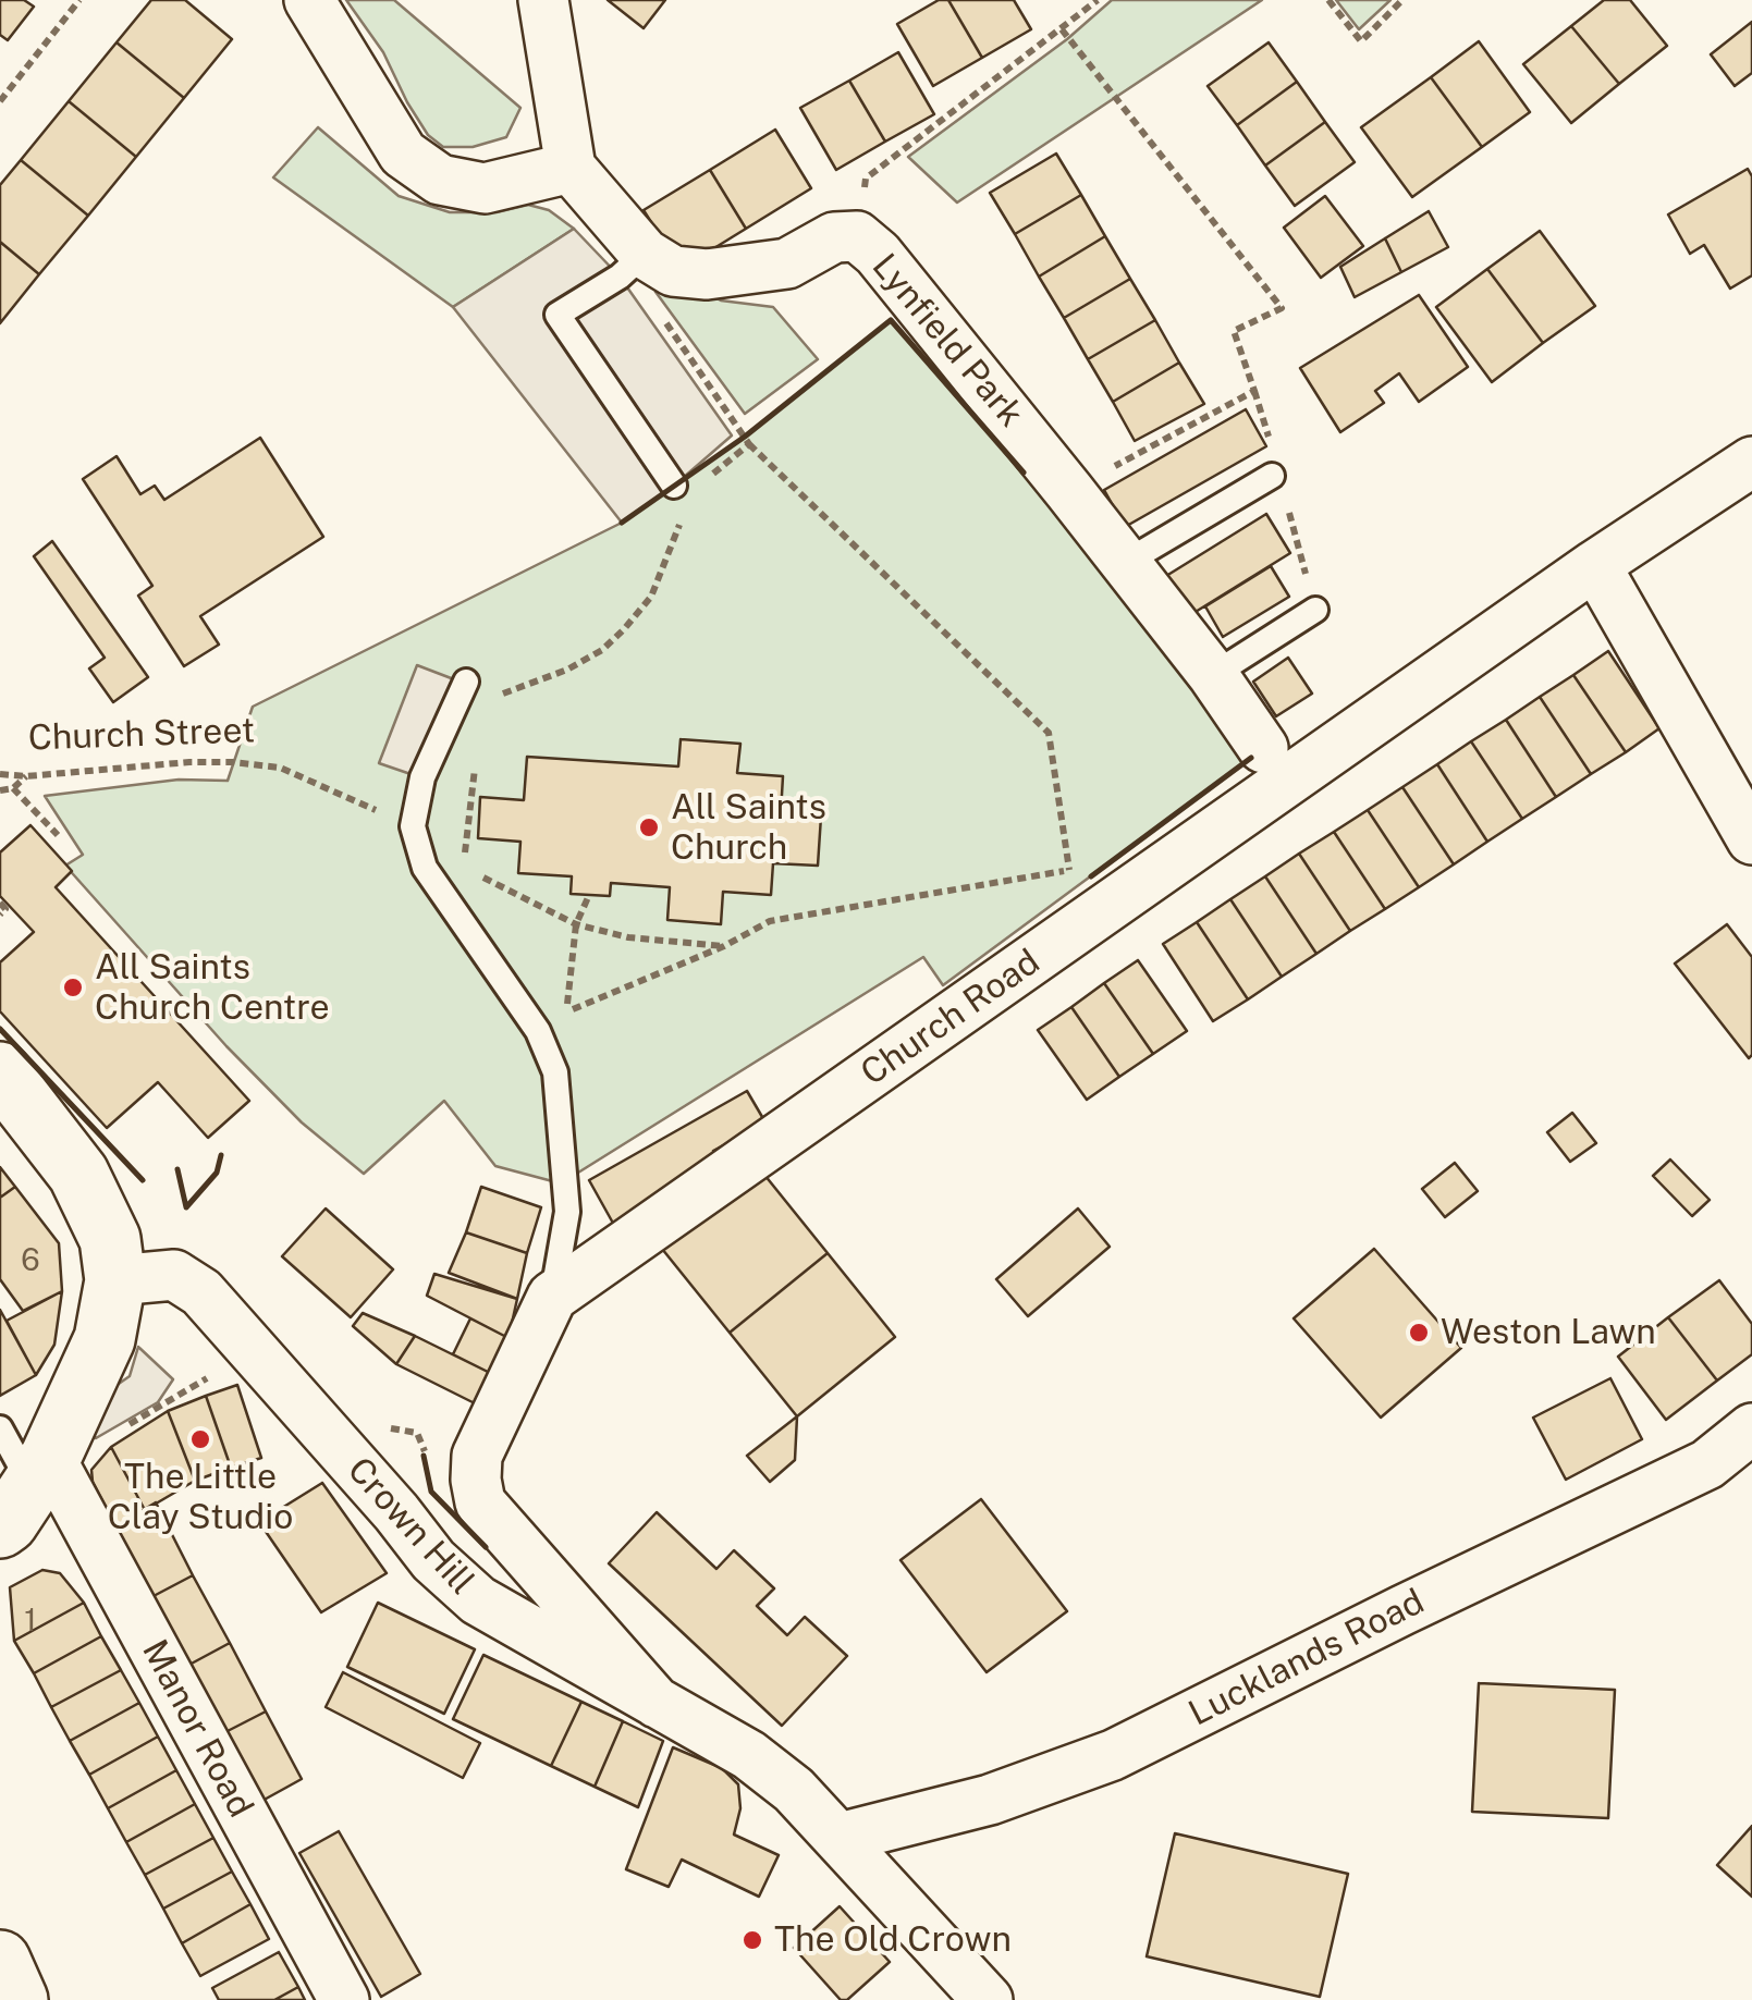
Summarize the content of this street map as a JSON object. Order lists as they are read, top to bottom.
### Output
{
  "streets": {
    "street": [
      "Lynfield Park",
      "Church Road",
      "Crown Hill",
      "Lucklands Road",
      "Manor Road"
    ],
    "path": ["Church Street"]
  },
  "crossings": [
    ["Church Road", "Crown Hill"],
    ["Crown Hill", "Lucklands Road"]
  ],
  "places": [
    "All Saints Church",
    "All Saints Church Centre",
    "Weston Lawn",
    "The Little Clay Studio",
    "The Old Crown"
  ],
  "house_numbers": ["6", "1"]
}
